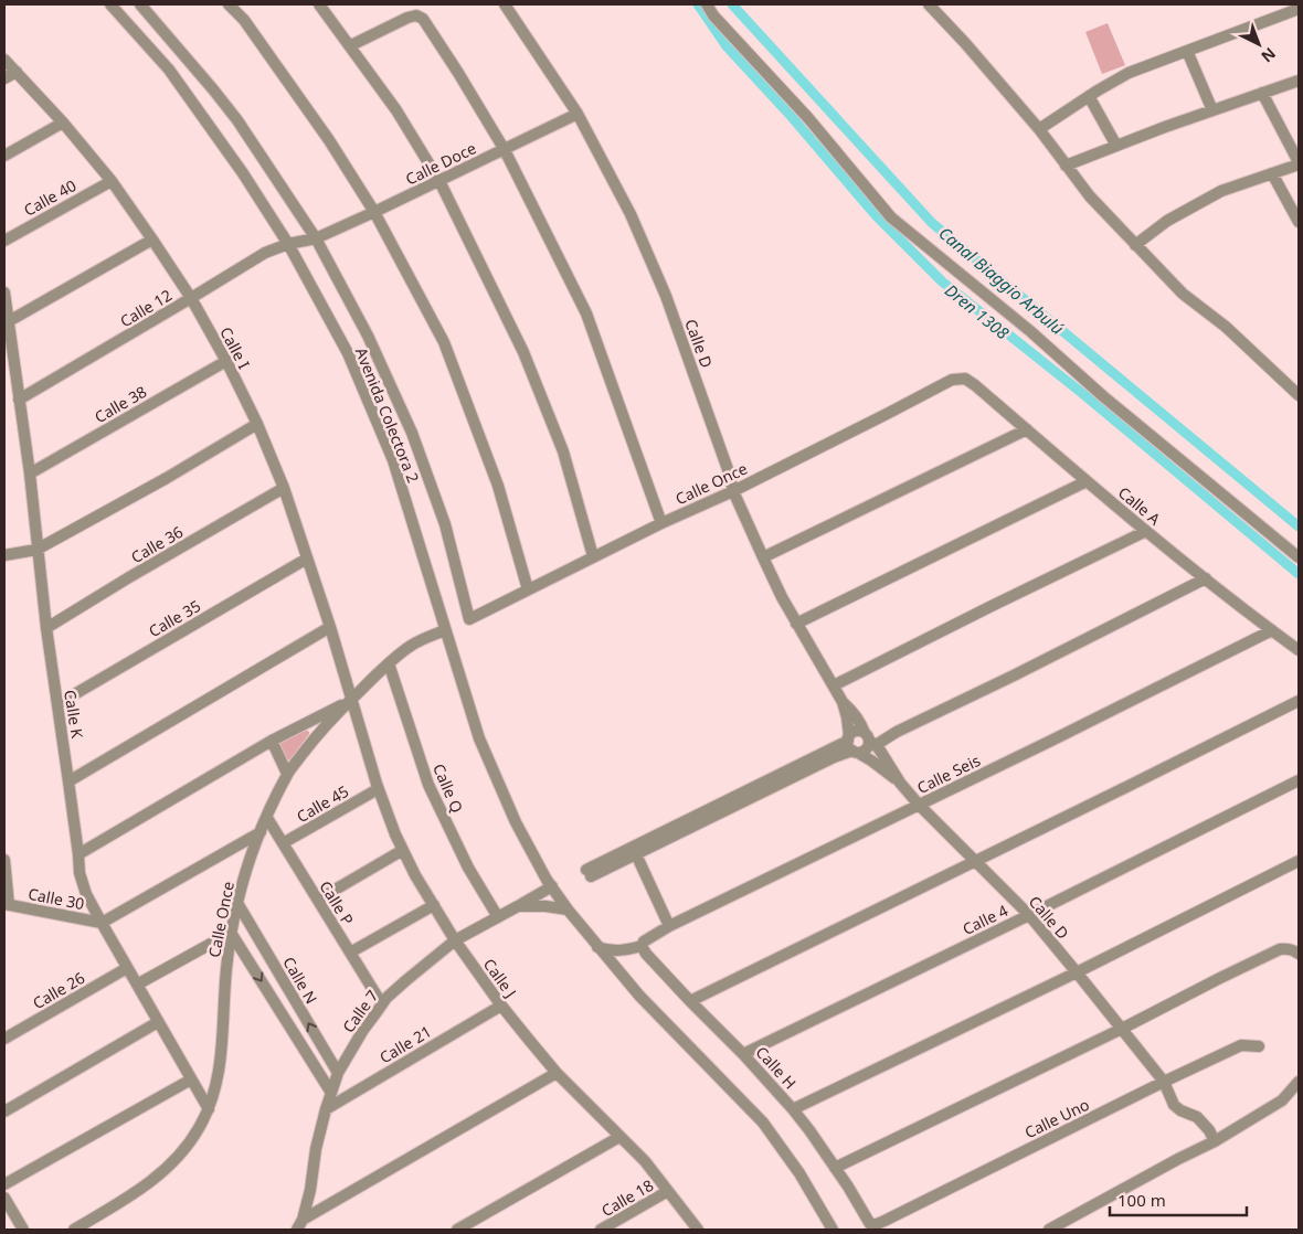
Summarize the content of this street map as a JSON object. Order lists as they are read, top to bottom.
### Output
{
  "streets": {
    "street": [
      "Calle Doce",
      "Calle 40",
      "Calle 12",
      "Calle D",
      "Calle I",
      "Calle 38",
      "Avenida Colectora 2",
      "Calle Once",
      "Calle A",
      "Calle 36",
      "Calle 35",
      "Calle K",
      "Calle Seis",
      "Calle Q",
      "Calle 45",
      "Calle 30",
      "Calle P",
      "Calle 4",
      "Calle J",
      "Calle N",
      "Calle 26",
      "Calle 7",
      "Calle 21",
      "Calle H",
      "Calle Uno",
      "Calle 18"
    ]
  },
  "crossings": [
    ["Calle Doce", "Calle 12"],
    ["Calle Doce", "Calle D"],
    ["Calle Doce", "Avenida Colectora 2"],
    ["Calle 40", "Calle I"],
    ["Calle 12", "Calle I"],
    ["Calle 12", "Avenida Colectora 2"],
    ["Calle 12", "Calle K"],
    ["Calle D", "Calle Once"],
    ["Calle D", "Calle Seis"],
    ["Calle D", "Calle 4"],
    ["Calle D", "Calle Uno"],
    ["Calle I", "Calle 38"],
    ["Calle I", "Calle Once"],
    ["Calle I", "Calle 36"],
    ["Calle I", "Calle 35"],
    ["Calle I", "Calle J"],
    ["Calle 38", "Calle K"],
    ["Avenida Colectora 2", "Calle Once"],
    ["Avenida Colectora 2", "Calle 7"],
    ["Calle Once", "Calle A"],
    ["Calle Once", "Calle K"],
    ["Calle Once", "Calle Q"],
    ["Calle Once", "Calle P"],
    ["Calle Once", "Calle J"],
    ["Calle Once", "Calle N"],
    ["Calle A", "Calle Seis"],
    ["Calle 36", "Calle K"],
    ["Calle 35", "Calle K"],
    ["Calle K", "Calle 30"],
    ["Calle K", "Calle 26"],
    ["Calle Seis", "Calle H"],
    ["Calle Q", "Calle 7"],
    ["Calle 45", "Calle P"],
    ["Calle 45", "Calle J"],
    ["Calle P", "Calle 7"],
    ["Calle 4", "Calle H"],
    ["Calle J", "Calle 7"],
    ["Calle J", "Calle 21"],
    ["Calle J", "Calle 18"],
    ["Calle N", "Calle 7"],
    ["Calle 7", "Calle 21"],
    ["Calle H", "Calle Uno"]
  ],
  "water": ["Canal Biaggio Arbulú", "Dren 1308"],
  "scale_bar": "100 m",
  "north": "bottom right"
}
